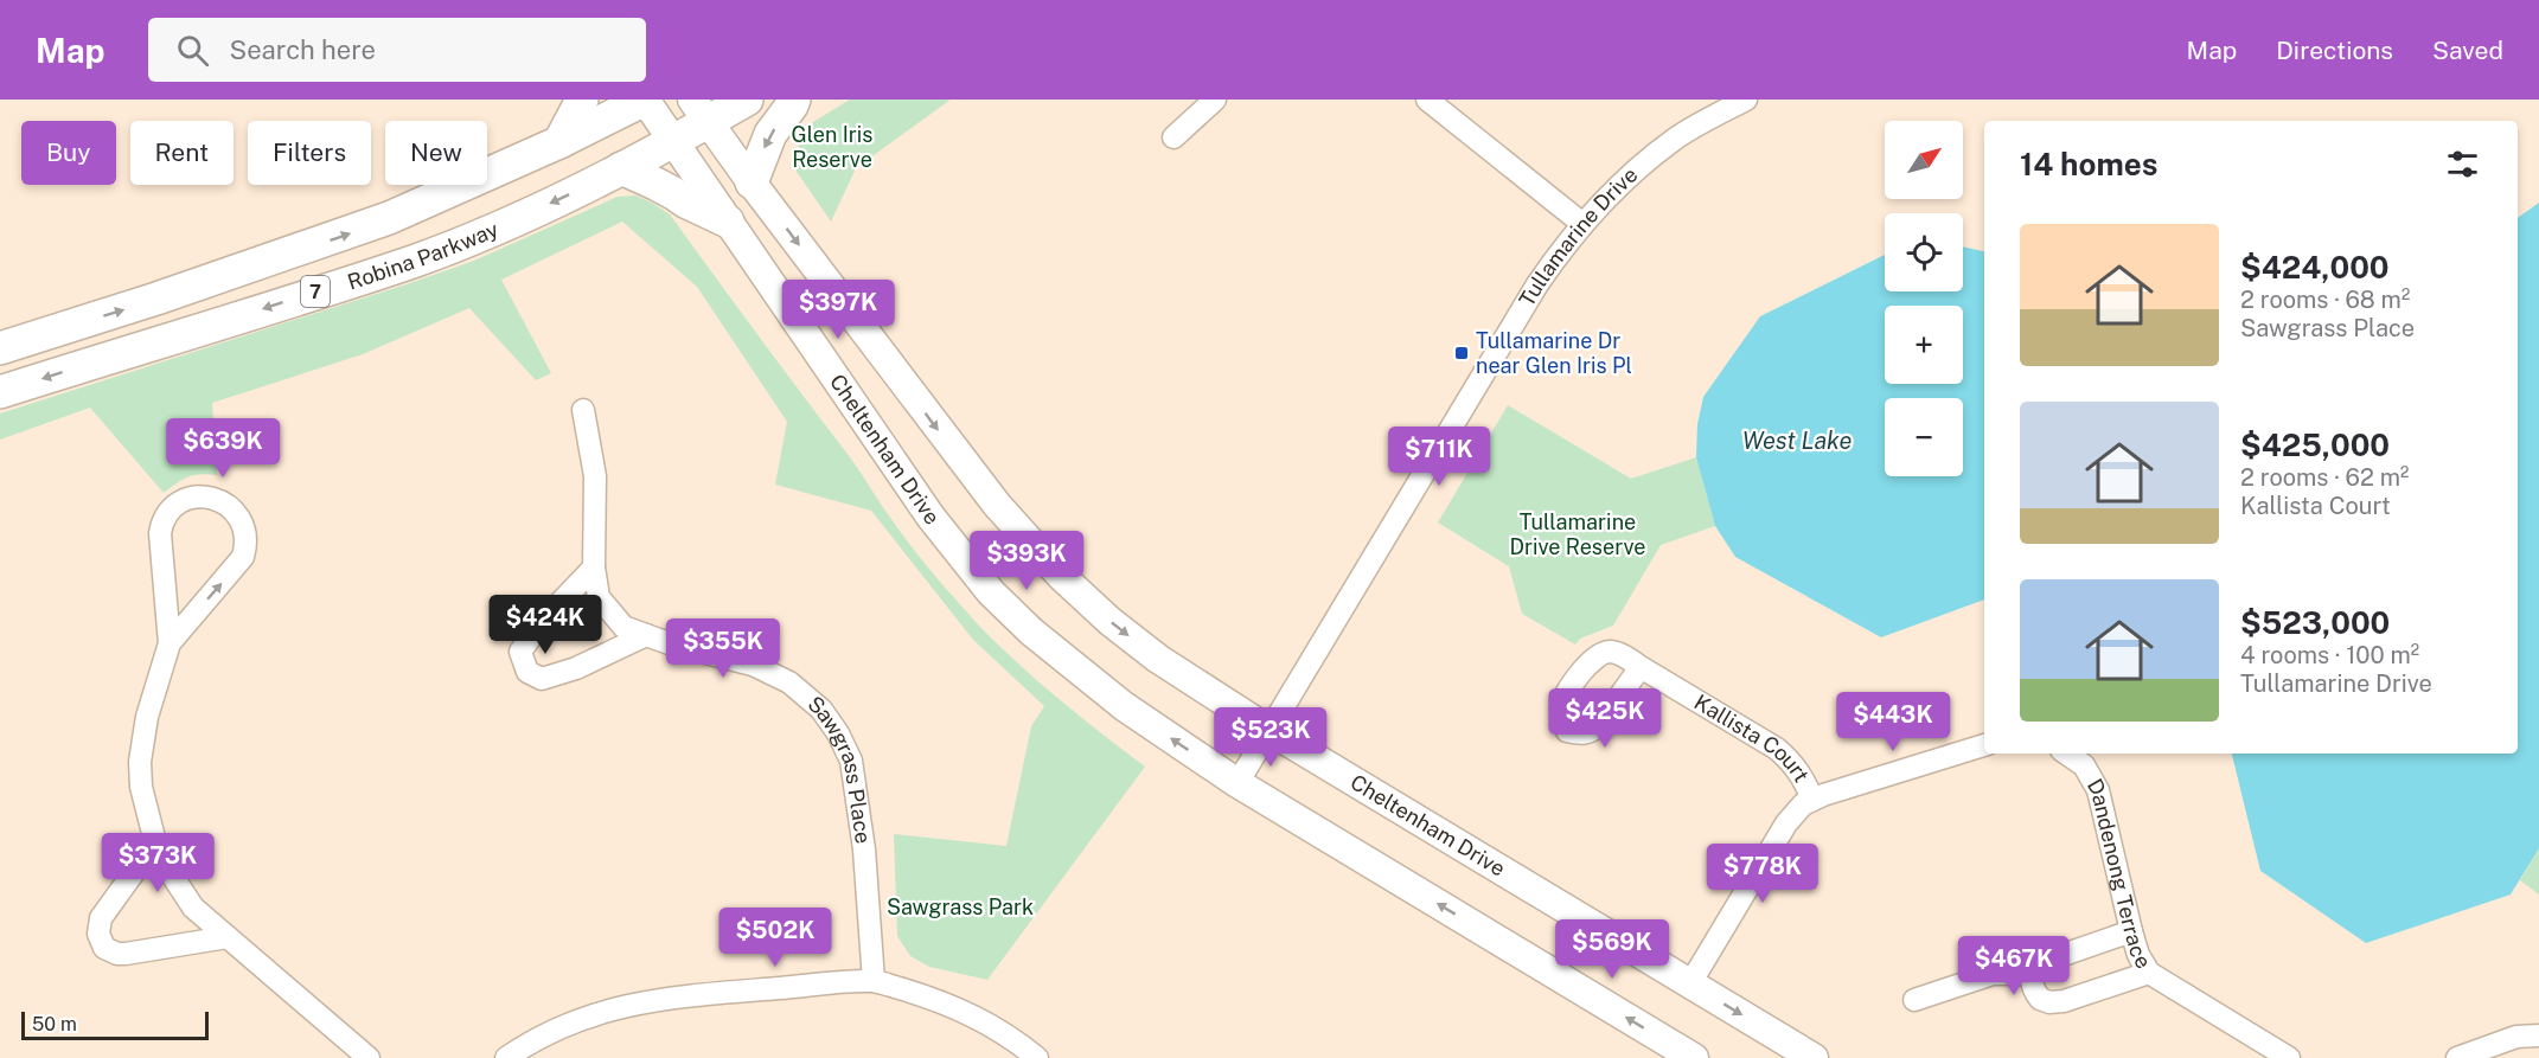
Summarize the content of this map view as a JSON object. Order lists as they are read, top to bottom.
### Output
{
  "streets": {
    "main road": ["Robina Parkway", "7", "Cheltenham Drive"],
    "street": [
      "Tullamarine Drive",
      "Kallista Court",
      "Sawgrass Place",
      "Dandenong Terrace"
    ]
  },
  "crossings": [
    ["Tullamarine Drive", "Cheltenham Drive"],
    ["Robina Parkway", "Cheltenham Drive"]
  ],
  "water": ["West Lake"],
  "parks": ["Glen Iris Reserve", "Tullamarine Drive Reserve", "Sawgrass Park"],
  "places": {
    "transit": ["Tullamarine Dr near Glen Iris Pl"]
  },
  "scale_bar": "50 m",
  "north": "top right",
  "page": {
    "header": "Map",
    "search": "Search here",
    "nav": ["Map", "Directions", "Saved"],
    "map_buttons": ["+", "−"],
    "chip": [
      "Buy",
      "Rent",
      "Filters",
      "New"
    ],
    "heading": "14 homes",
    "list": [
      {
        "name": "$424,000",
        "note": "2 rooms · 68 m² · Sawgrass Place"
      },
      {
        "name": "$425,000",
        "note": "2 rooms · 62 m² · Kallista Court"
      },
      {
        "name": "$523,000",
        "note": "4 rooms · 100 m² · Tullamarine Drive"
      }
    ],
    "price": [
      "$397K",
      "$639K",
      "$711K",
      "$393K",
      "$424K",
      "$355K",
      "$425K",
      "$443K",
      "$523K",
      "$373K",
      "$778K",
      "$502K",
      "$569K",
      "$467K"
    ],
    "scale": "50 m"
  }
}
